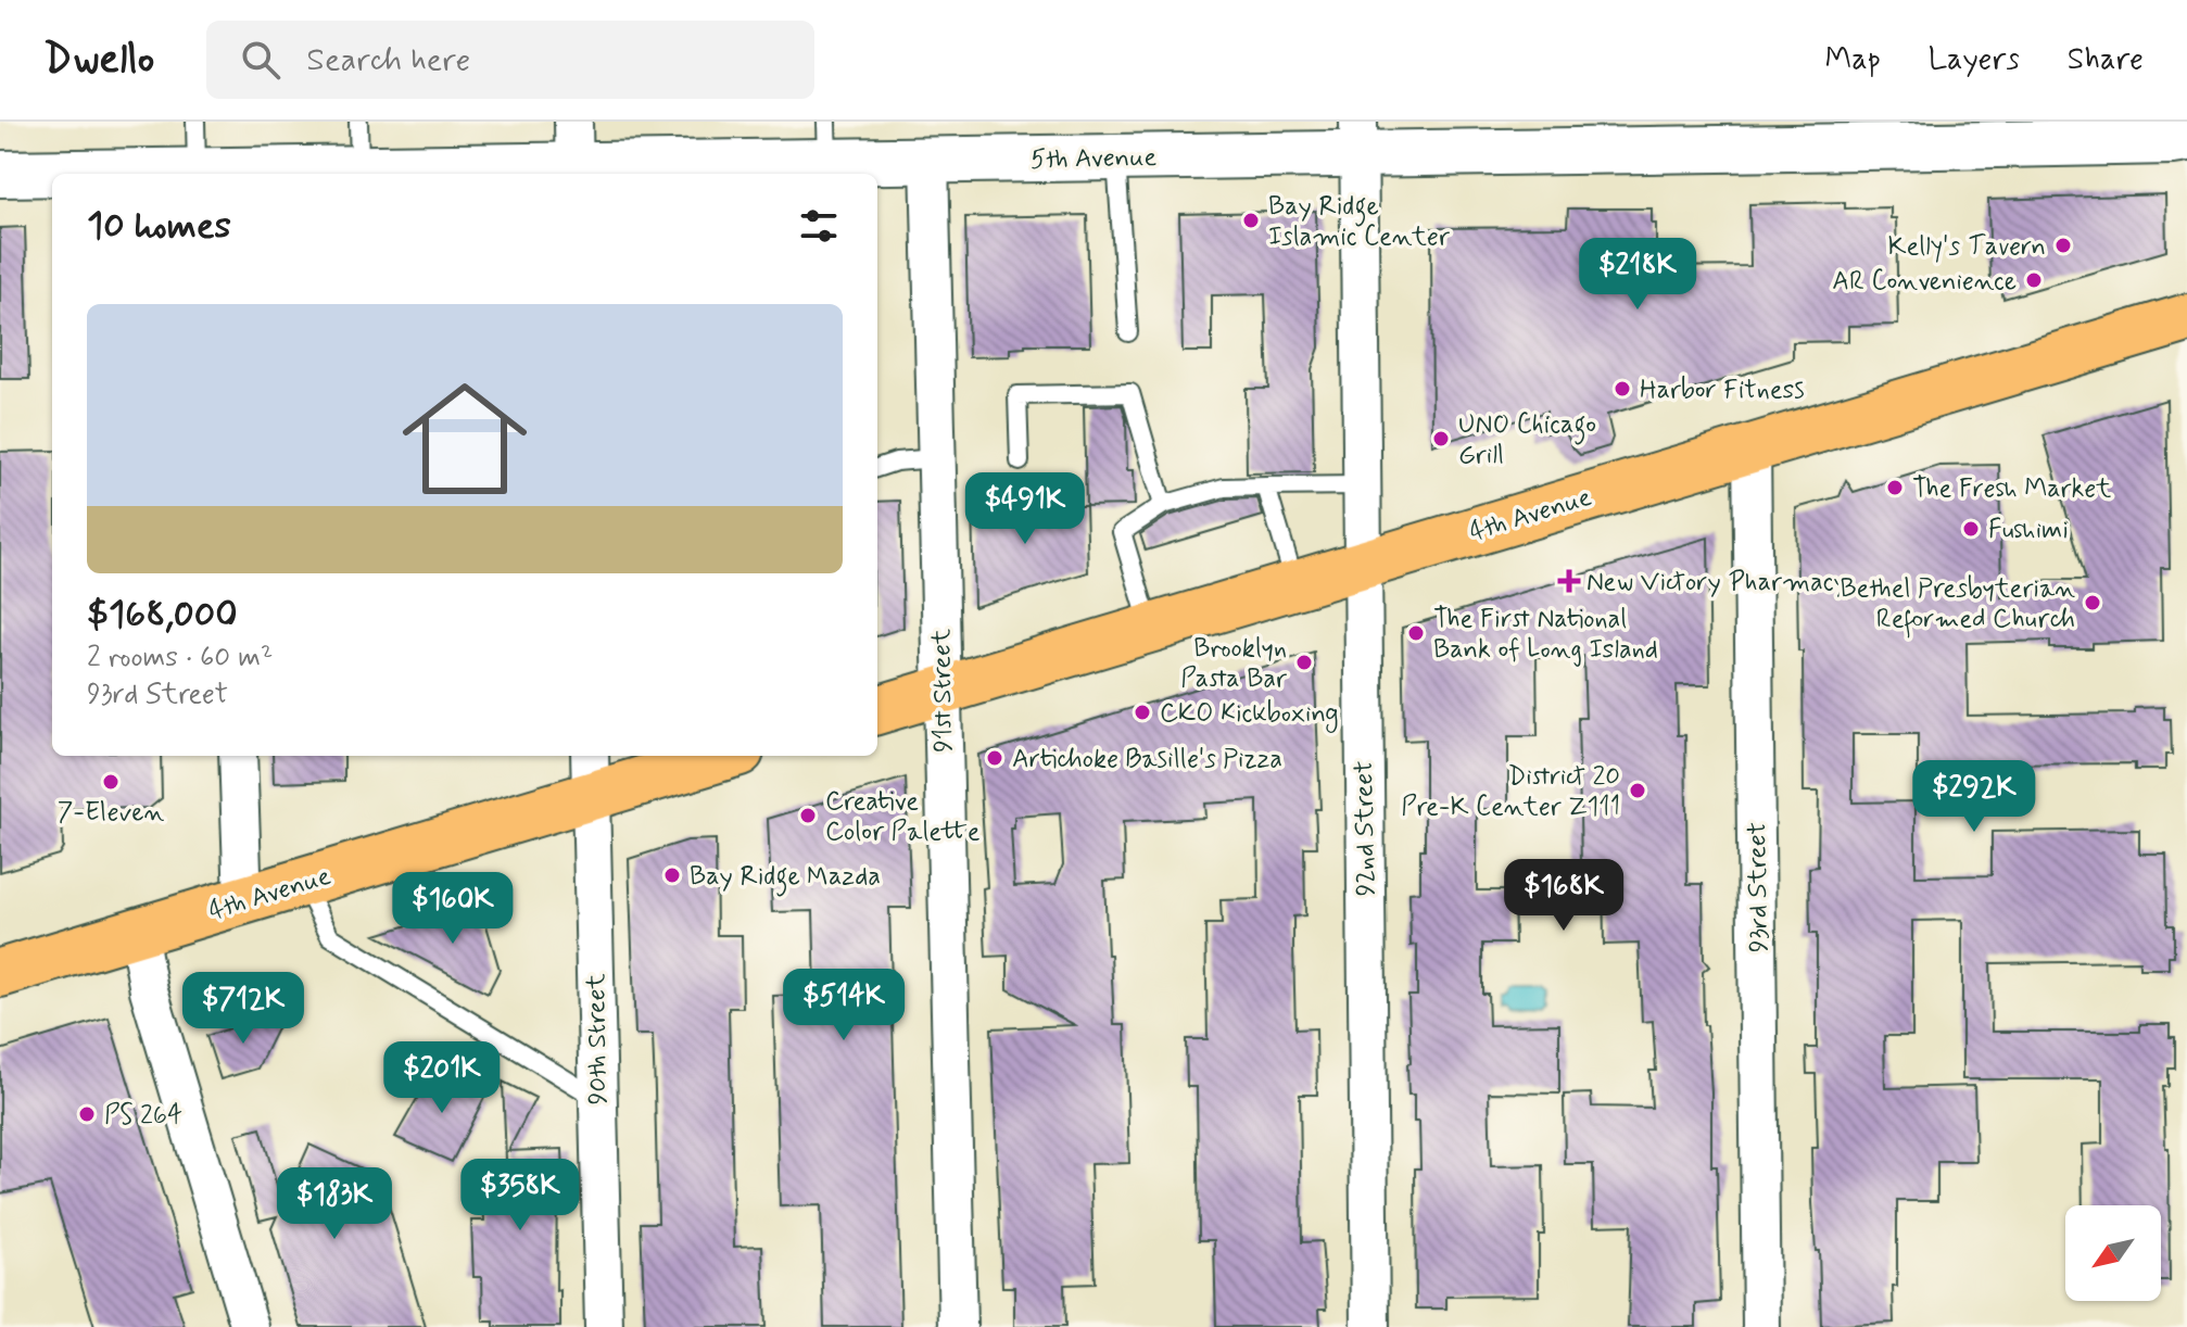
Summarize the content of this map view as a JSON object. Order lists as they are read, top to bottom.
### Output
{
  "streets": {
    "main road": ["4th Avenue"],
    "street": [
      "5th Avenue",
      "91st Street",
      "92nd Street",
      "93rd Street",
      "90th Street"
    ]
  },
  "crossings": [
    ["5th Avenue", "91st Street"],
    ["5th Avenue", "92nd Street"],
    ["4th Avenue", "91st Street"],
    ["4th Avenue", "92nd Street"],
    ["4th Avenue", "93rd Street"],
    ["4th Avenue", "90th Street"]
  ],
  "places": {
    "other": [
      "Bay Ridge Islamic Center",
      "Kelly's Tavern",
      "AR Convenience",
      "Harbor Fitness",
      "UNO Chicago Grill",
      "The Fresh Market",
      "Fushimi",
      "Bethel Presbyterian Reformed Church",
      "The First National Bank of Long Island",
      "Brooklyn Pasta Bar",
      "CKO Kickboxing",
      "Artichoke Basille's Pizza",
      "7-Eleven",
      "District 20 Pre-K Center Z111",
      "Creative Color Palette",
      "Bay Ridge Mazda",
      "PS 264"
    ],
    "health": ["New Victory Pharmacy"]
  },
  "north": "bottom left",
  "page": {
    "header": "Dwello",
    "search": "Search here",
    "nav": ["Map", "Layers", "Share"],
    "heading": "10 homes",
    "price": [
      "$218K",
      "$491K",
      "$292K",
      "$168K",
      "$160K",
      "$514K",
      "$712K",
      "$201K",
      "$358K",
      "$183K"
    ],
    "list": [
      {
        "name": "$168,000",
        "note": "2 rooms · 60 m² · 93rd Street"
      }
    ]
  }
}
